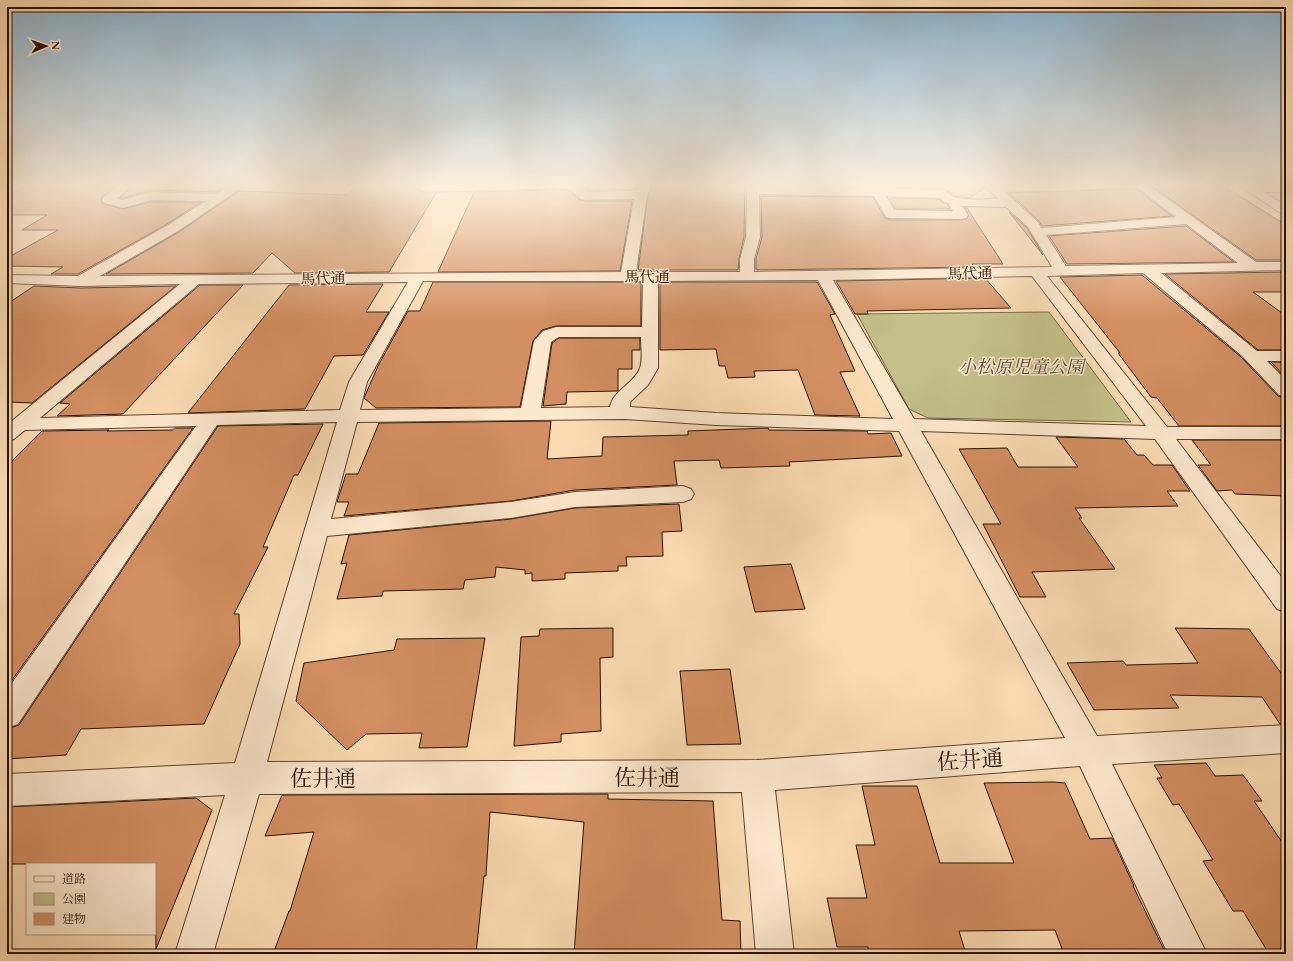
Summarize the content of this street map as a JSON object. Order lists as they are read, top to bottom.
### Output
{
  "streets": {
    "street": ["馬代通", "佐井通"]
  },
  "parks": ["小松原児童公園"],
  "legend": ["道路", "公園", "建物"],
  "north": "right"
}
